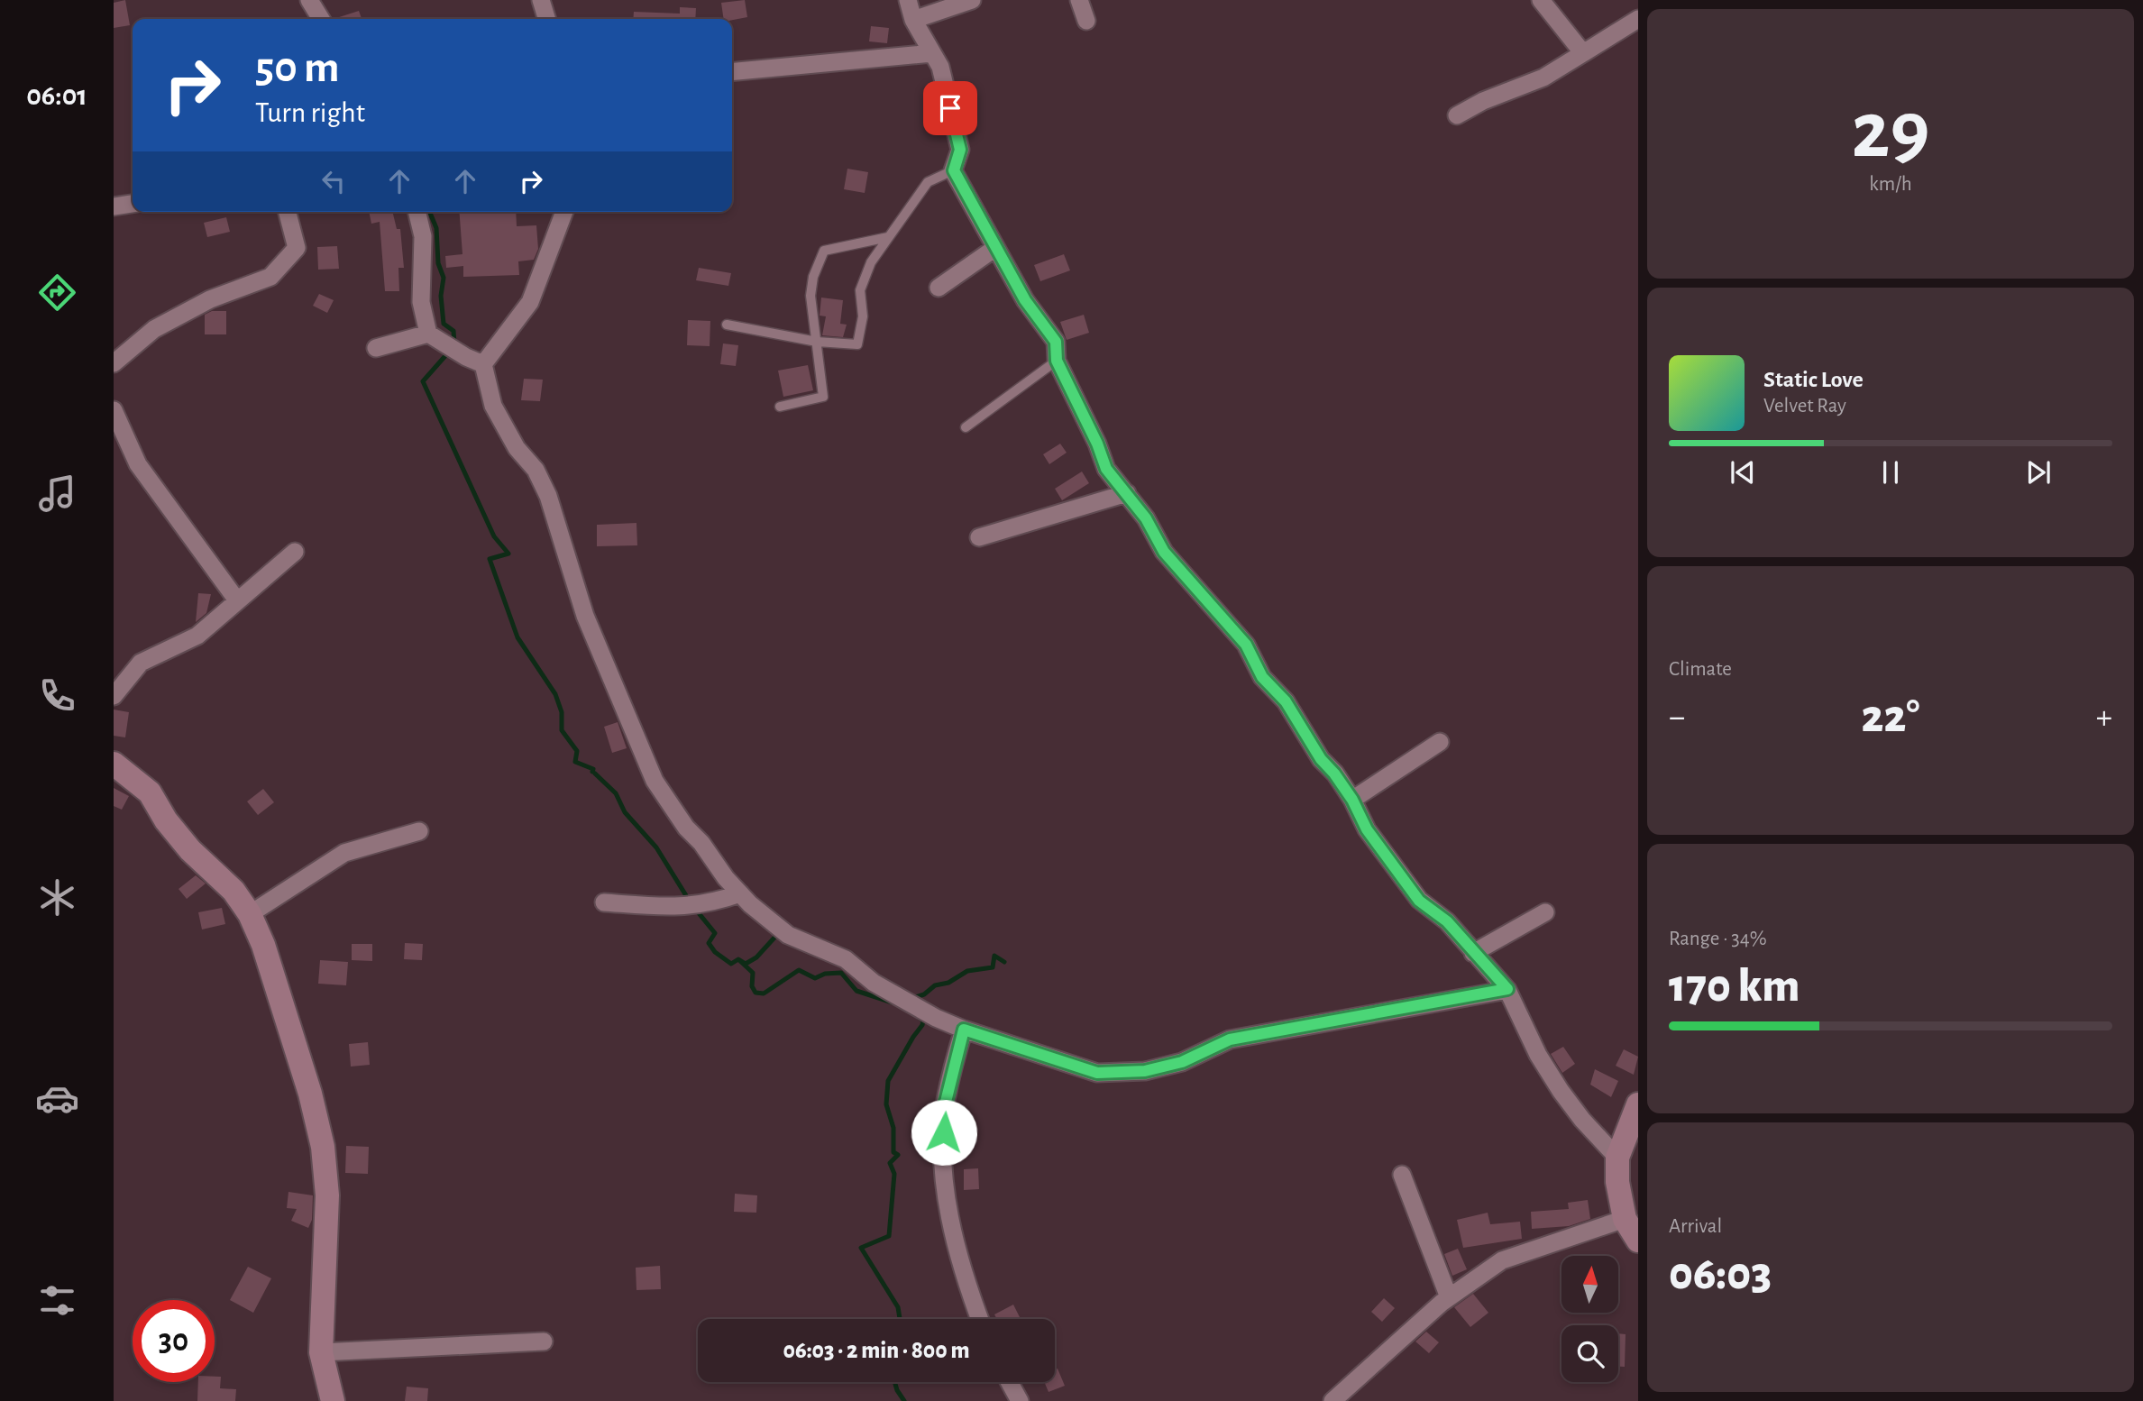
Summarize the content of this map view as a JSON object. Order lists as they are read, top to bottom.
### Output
{
  "north": "top",
  "page": {
    "tabs": "06:01",
    "tile": [
      ["29", "km/h"],
      "Climate",
      ["Range · 34%", "170 km"],
      ["Arrival", "06:03"]
    ],
    "turn": ["50 m", "Turn right"],
    "song": ["Static Love", "Velvet Ray"],
    "heat": ["−", "22°", "+"],
    "limit": "30",
    "trip": "06:03 · 2 min · 800 m"
  }
}
